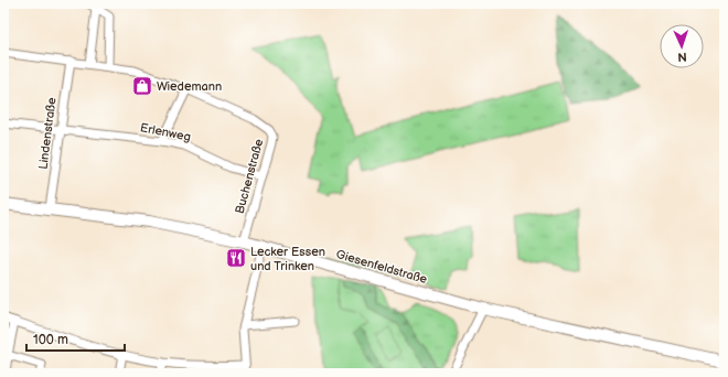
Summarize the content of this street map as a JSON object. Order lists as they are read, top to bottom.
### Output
{
  "streets": {
    "main road": ["Giesenfeldstraße"],
    "street": ["Erlenweg", "Lindenstraße", "Buchenstraße"]
  },
  "crossings": [
    ["Erlenweg", "Lindenstraße"],
    ["Erlenweg", "Buchenstraße"],
    ["Lindenstraße", "Buchenstraße"],
    ["Lindenstraße", "Giesenfeldstraße"],
    ["Buchenstraße", "Giesenfeldstraße"]
  ],
  "places": {
    "shop": ["Wiedemann"],
    "restaurant": ["Lecker Essen und Trinken"]
  },
  "scale_bar": "100 m",
  "north": "bottom"
}
